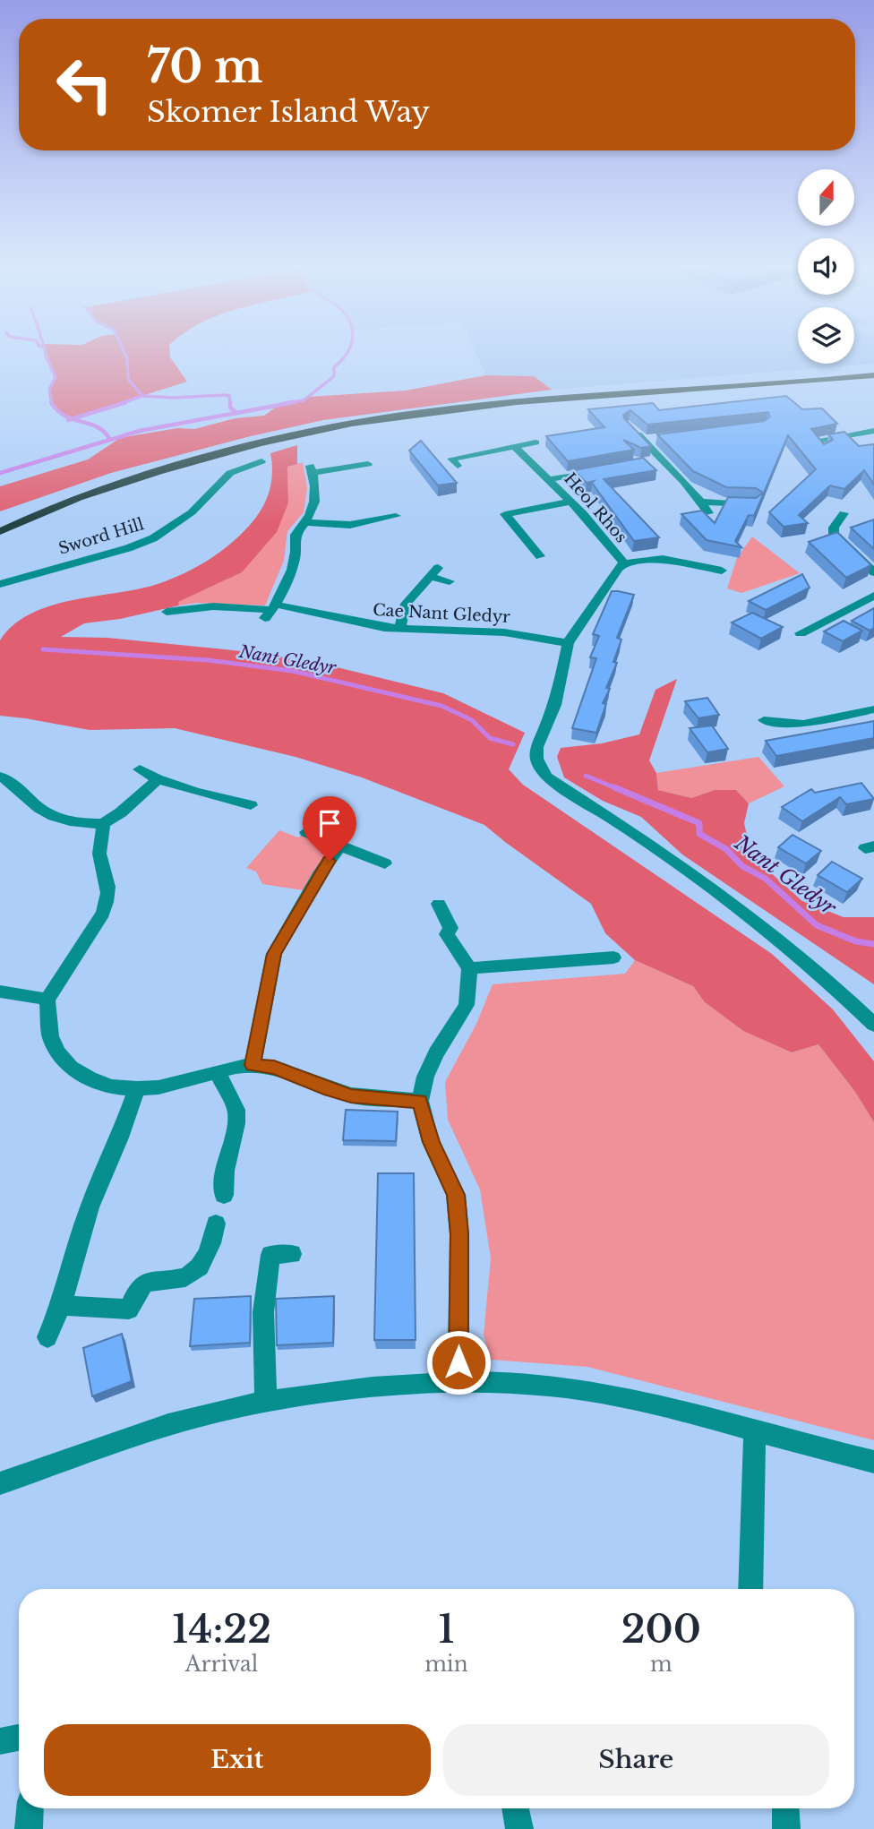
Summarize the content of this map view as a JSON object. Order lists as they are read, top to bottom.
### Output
{
  "streets": {
    "street": ["Heol Rhos", "Sword Hill", "Cae Nant Gledyr"]
  },
  "water": ["Nant Gledyr"],
  "north": "top",
  "page": {
    "turn": ["70 m", "Skomer Island Way"],
    "eta": [
      "14:22",
      "Arrival",
      "1",
      "min",
      "200",
      "m"
    ],
    "buttons": ["Exit", "Share"]
  }
}
